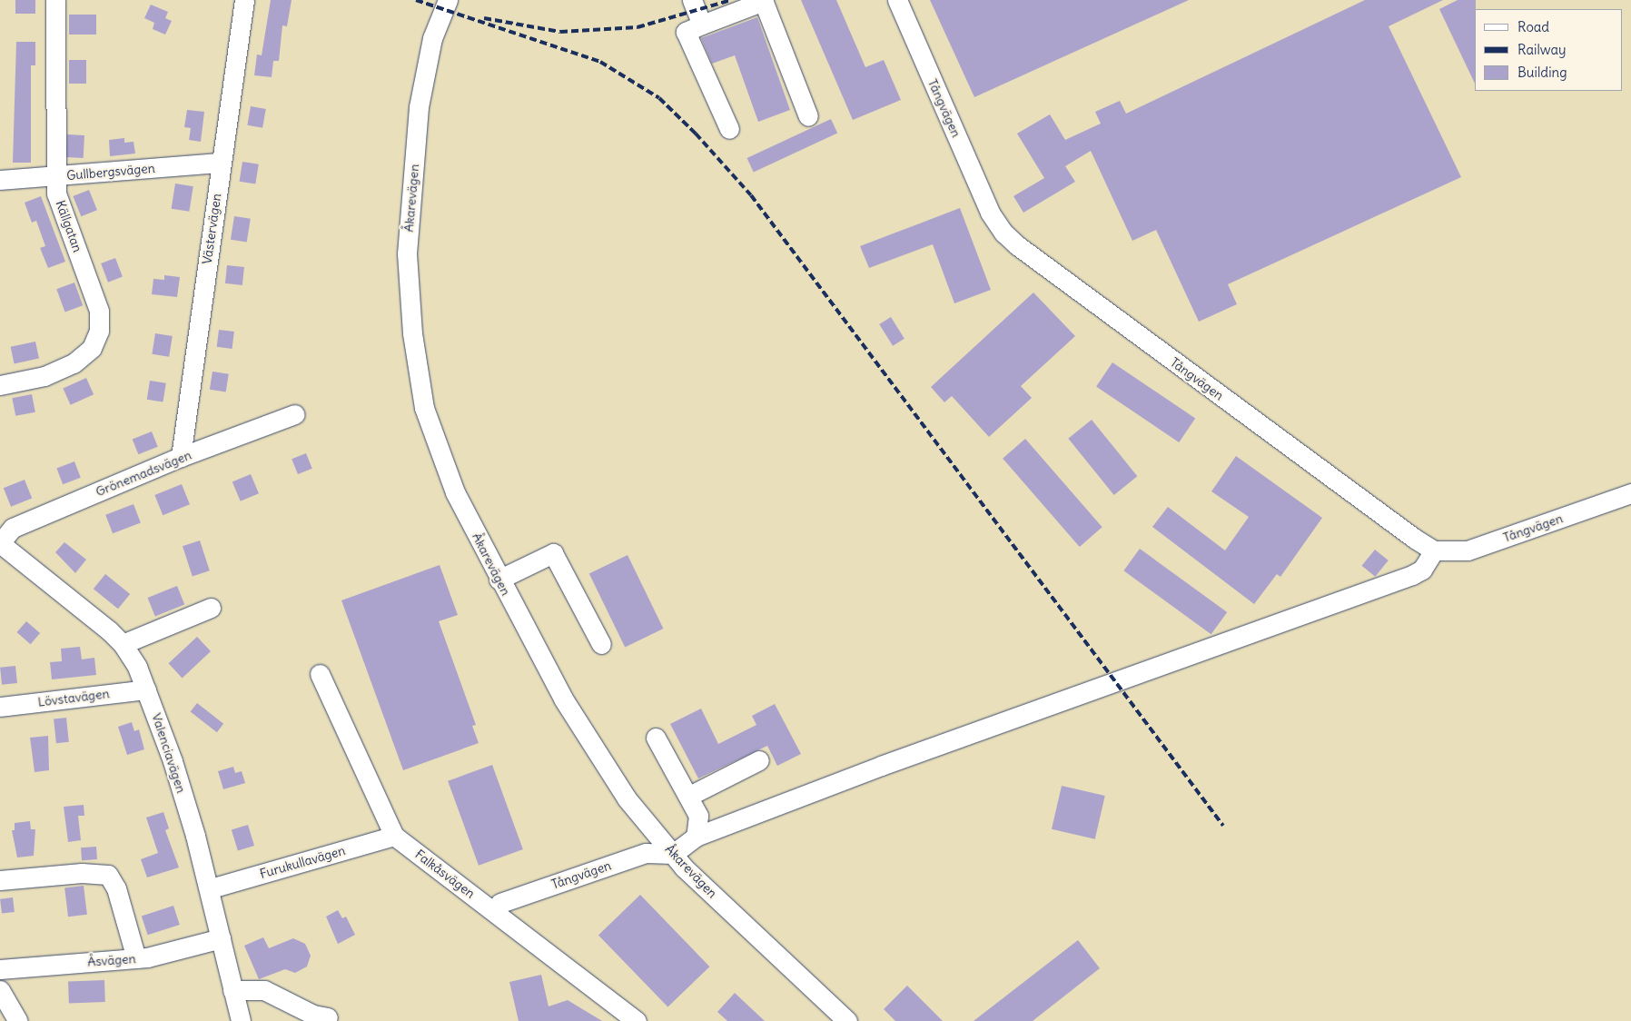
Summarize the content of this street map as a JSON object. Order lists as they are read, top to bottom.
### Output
{
  "streets": {
    "street": [
      "Tångvägen",
      "Gullbergsvägen",
      "Åkarevägen",
      "Källgatan",
      "Västervägen",
      "Grönemadsvägen",
      "Lövstavägen",
      "Valenciavägen",
      "Furukullavägen",
      "Falkåsvägen",
      "Åsvägen"
    ]
  },
  "crossings": [
    ["Tångvägen", "Åkarevägen"],
    ["Tångvägen", "Falkåsvägen"],
    ["Gullbergsvägen", "Källgatan"],
    ["Gullbergsvägen", "Västervägen"],
    ["Västervägen", "Grönemadsvägen"],
    ["Grönemadsvägen", "Valenciavägen"],
    ["Lövstavägen", "Valenciavägen"],
    ["Valenciavägen", "Furukullavägen"],
    ["Valenciavägen", "Åsvägen"],
    ["Furukullavägen", "Falkåsvägen"]
  ],
  "legend": ["Road", "Railway", "Building"]
}
